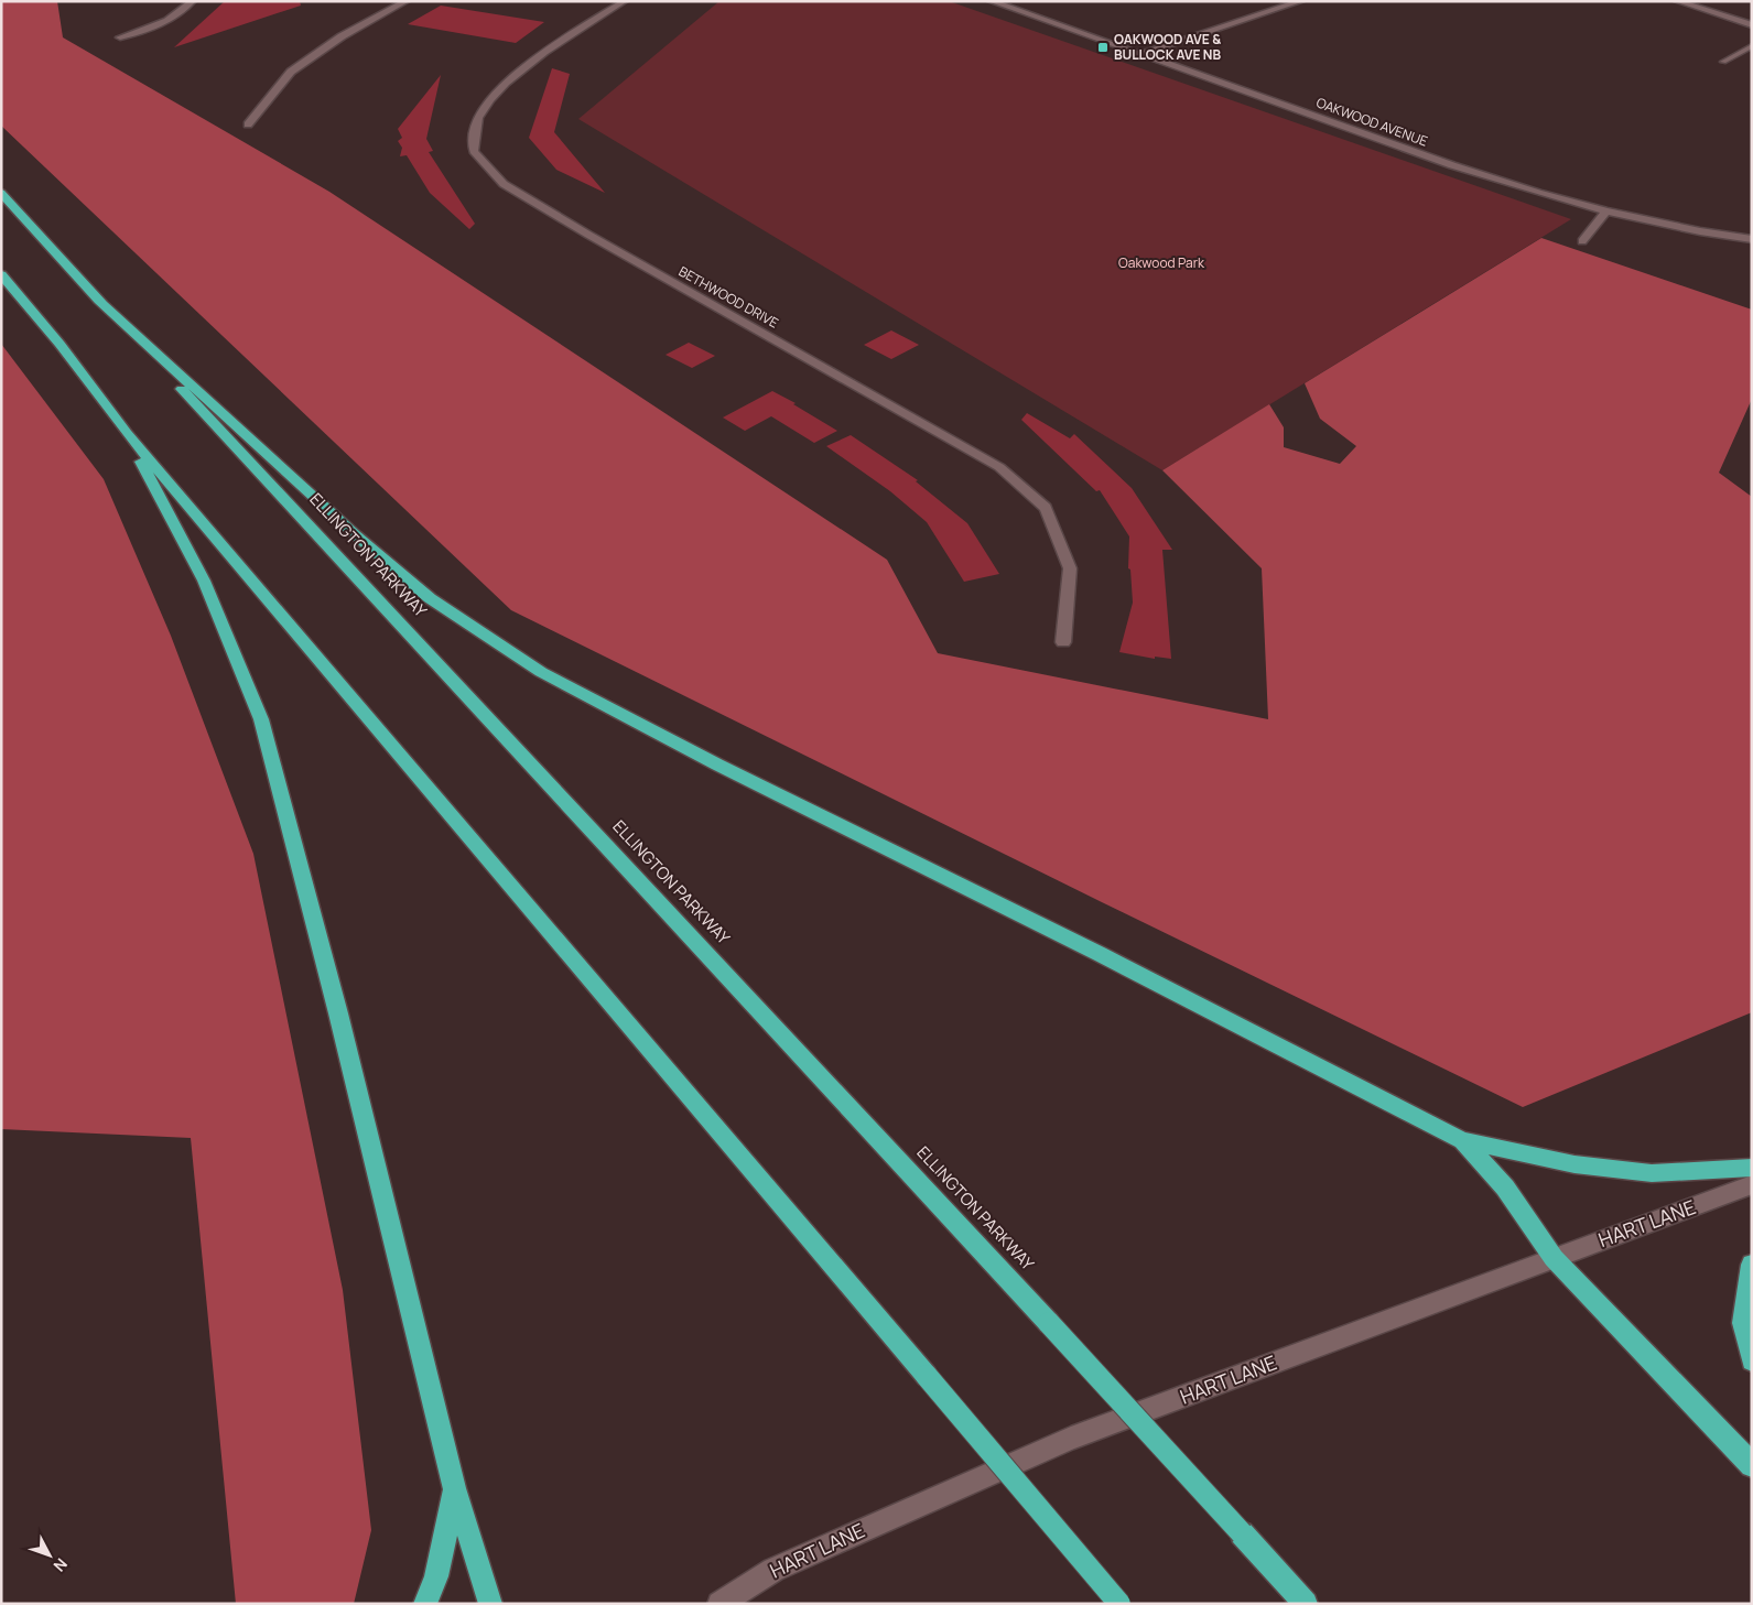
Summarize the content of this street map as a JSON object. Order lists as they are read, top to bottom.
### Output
{
  "streets": {
    "highway": ["ELLINGTON PARKWAY"],
    "street": ["OAKWOOD AVENUE", "BETHWOOD DRIVE", "HART LANE"]
  },
  "parks": ["Oakwood Park"],
  "places": {
    "transit": ["OAKWOOD AVE & BULLOCK AVE NB"]
  },
  "north": "bottom right"
}
